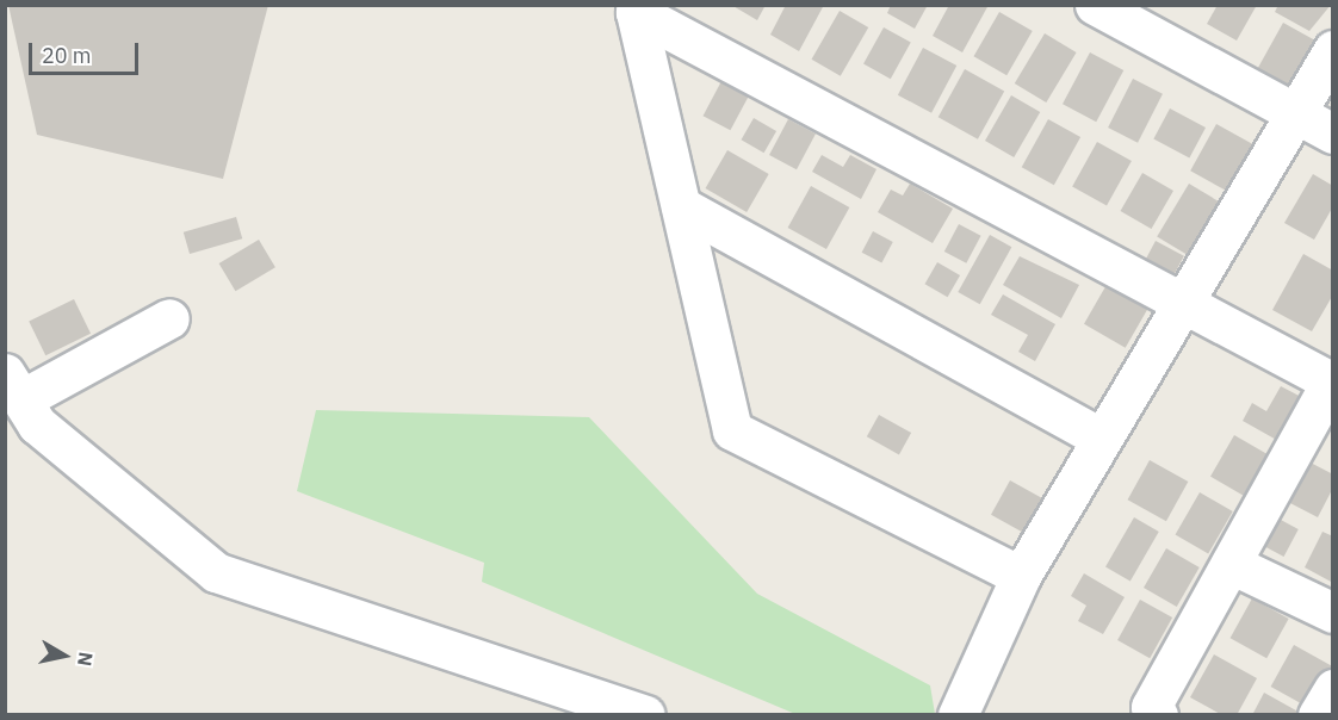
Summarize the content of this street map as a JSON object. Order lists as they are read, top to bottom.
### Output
{
  "scale_bar": "20 m",
  "north": "right"
}
